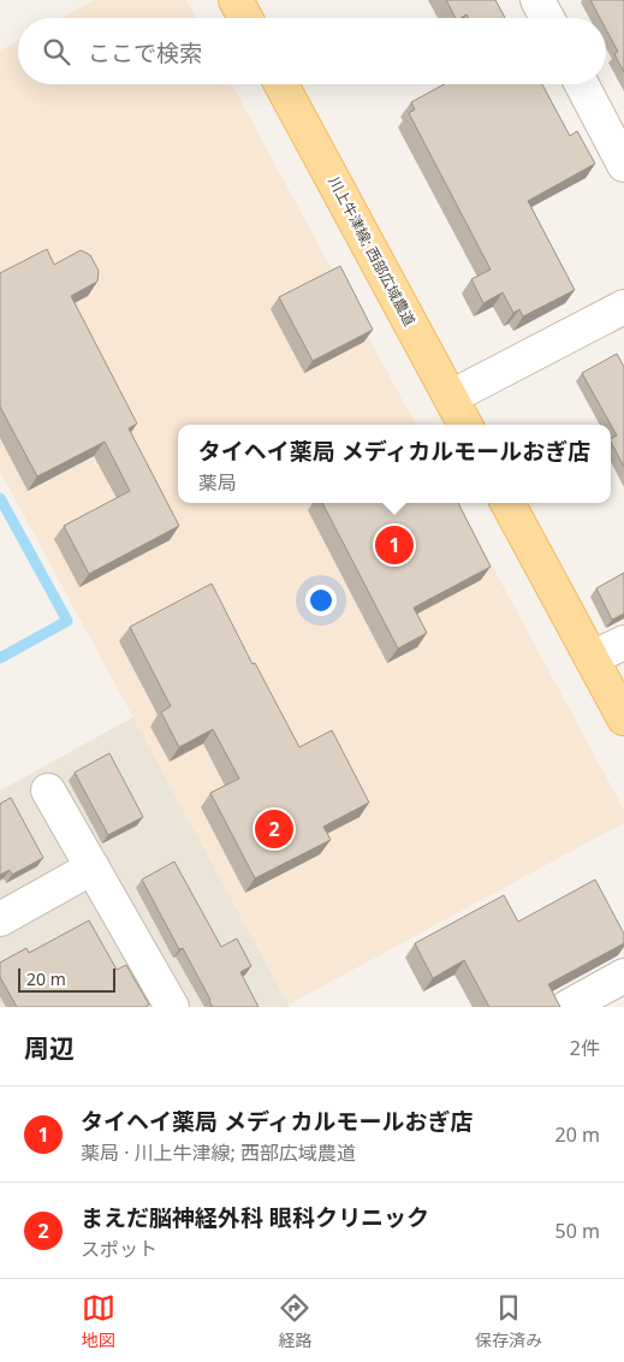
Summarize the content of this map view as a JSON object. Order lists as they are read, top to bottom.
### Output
{
  "streets": {
    "main road": ["川上牛津線; 西部広域農道"]
  },
  "scale_bar": "20 m",
  "page": {
    "search": "ここで検索",
    "popup": ["タイヘイ薬局 メディカルモールおぎ店", "薬局"],
    "pins": ["1", "2"],
    "scale": "20 m",
    "heading": ["周辺", "2件"],
    "list": [
      {
        "mark": "1",
        "name": "タイヘイ薬局 メディカルモールおぎ店",
        "note": "薬局 · 川上牛津線; 西部広域農道",
        "value": "20 m"
      },
      {
        "mark": "2",
        "name": "まえだ脳神経外科 眼科クリニック",
        "note": "スポット",
        "value": "50 m"
      }
    ],
    "nav": ["地図", "経路", "保存済み"]
  }
}
